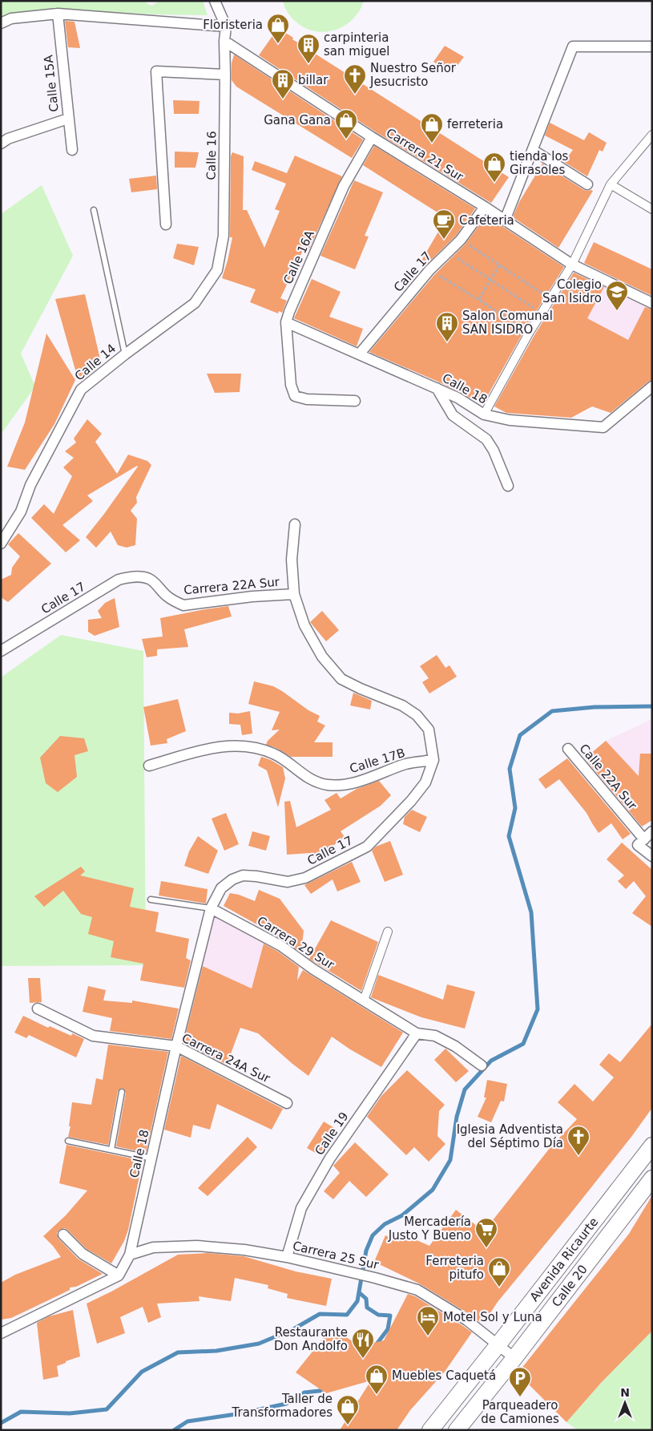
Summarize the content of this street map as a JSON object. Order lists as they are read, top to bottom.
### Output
{
  "streets": {
    "main road": ["Avenida Ricaurte", "Calle 20"],
    "street": [
      "Calle 15A",
      "Carrera 21 Sur",
      "Calle 16",
      "Calle 16A",
      "Calle 17",
      "Calle 14",
      "Calle 18",
      "Carrera 22A Sur",
      "Calle 17B",
      "Calle 22A Sur",
      "Carrera 29 Sur",
      "Carrera 24A Sur",
      "Calle 19",
      "Carrera 25 Sur"
    ]
  },
  "crossings": [
    ["Carrera 21 Sur", "Calle 16"],
    ["Carrera 21 Sur", "Calle 16A"],
    ["Carrera 21 Sur", "Calle 17"],
    ["Calle 16", "Calle 14"],
    ["Calle 16A", "Calle 18"],
    ["Calle 17", "Calle 18"],
    ["Calle 17", "Carrera 22A Sur"],
    ["Calle 17", "Calle 17B"],
    ["Calle 17", "Carrera 29 Sur"],
    ["Calle 18", "Carrera 29 Sur"],
    ["Calle 18", "Carrera 24A Sur"],
    ["Calle 18", "Carrera 25 Sur"],
    ["Carrera 22A Sur", "Calle 17B"],
    ["Carrera 29 Sur", "Calle 19"],
    ["Calle 19", "Carrera 25 Sur"],
    ["Carrera 25 Sur", "Avenida Ricaurte"],
    ["Carrera 25 Sur", "Calle 20"]
  ],
  "places": {
    "shop": [
      "Floristeria",
      "Gana Gana",
      "ferreteria",
      "tienda los Girasoles",
      "Ferreteria pitufo",
      "Muebles Caquetá",
      "Taller de Transformadores"
    ],
    "building": ["carpinteria san miguel", "billar", "Salon Comunal SAN ISIDRO"],
    "church": ["Nuestro Señor Jesucristo", "Iglesia Adventista del Séptimo Día"],
    "cafe": ["Cafeteria"],
    "school or university": ["Colegio San Isidro"],
    "supermarket": ["Mercadería Justo Y Bueno"],
    "hotel": ["Motel Sol y Luna"],
    "restaurant": ["Restaurante Don Andolfo"],
    "parking": ["Parqueadero de Camiones"]
  },
  "north": "top"
}
